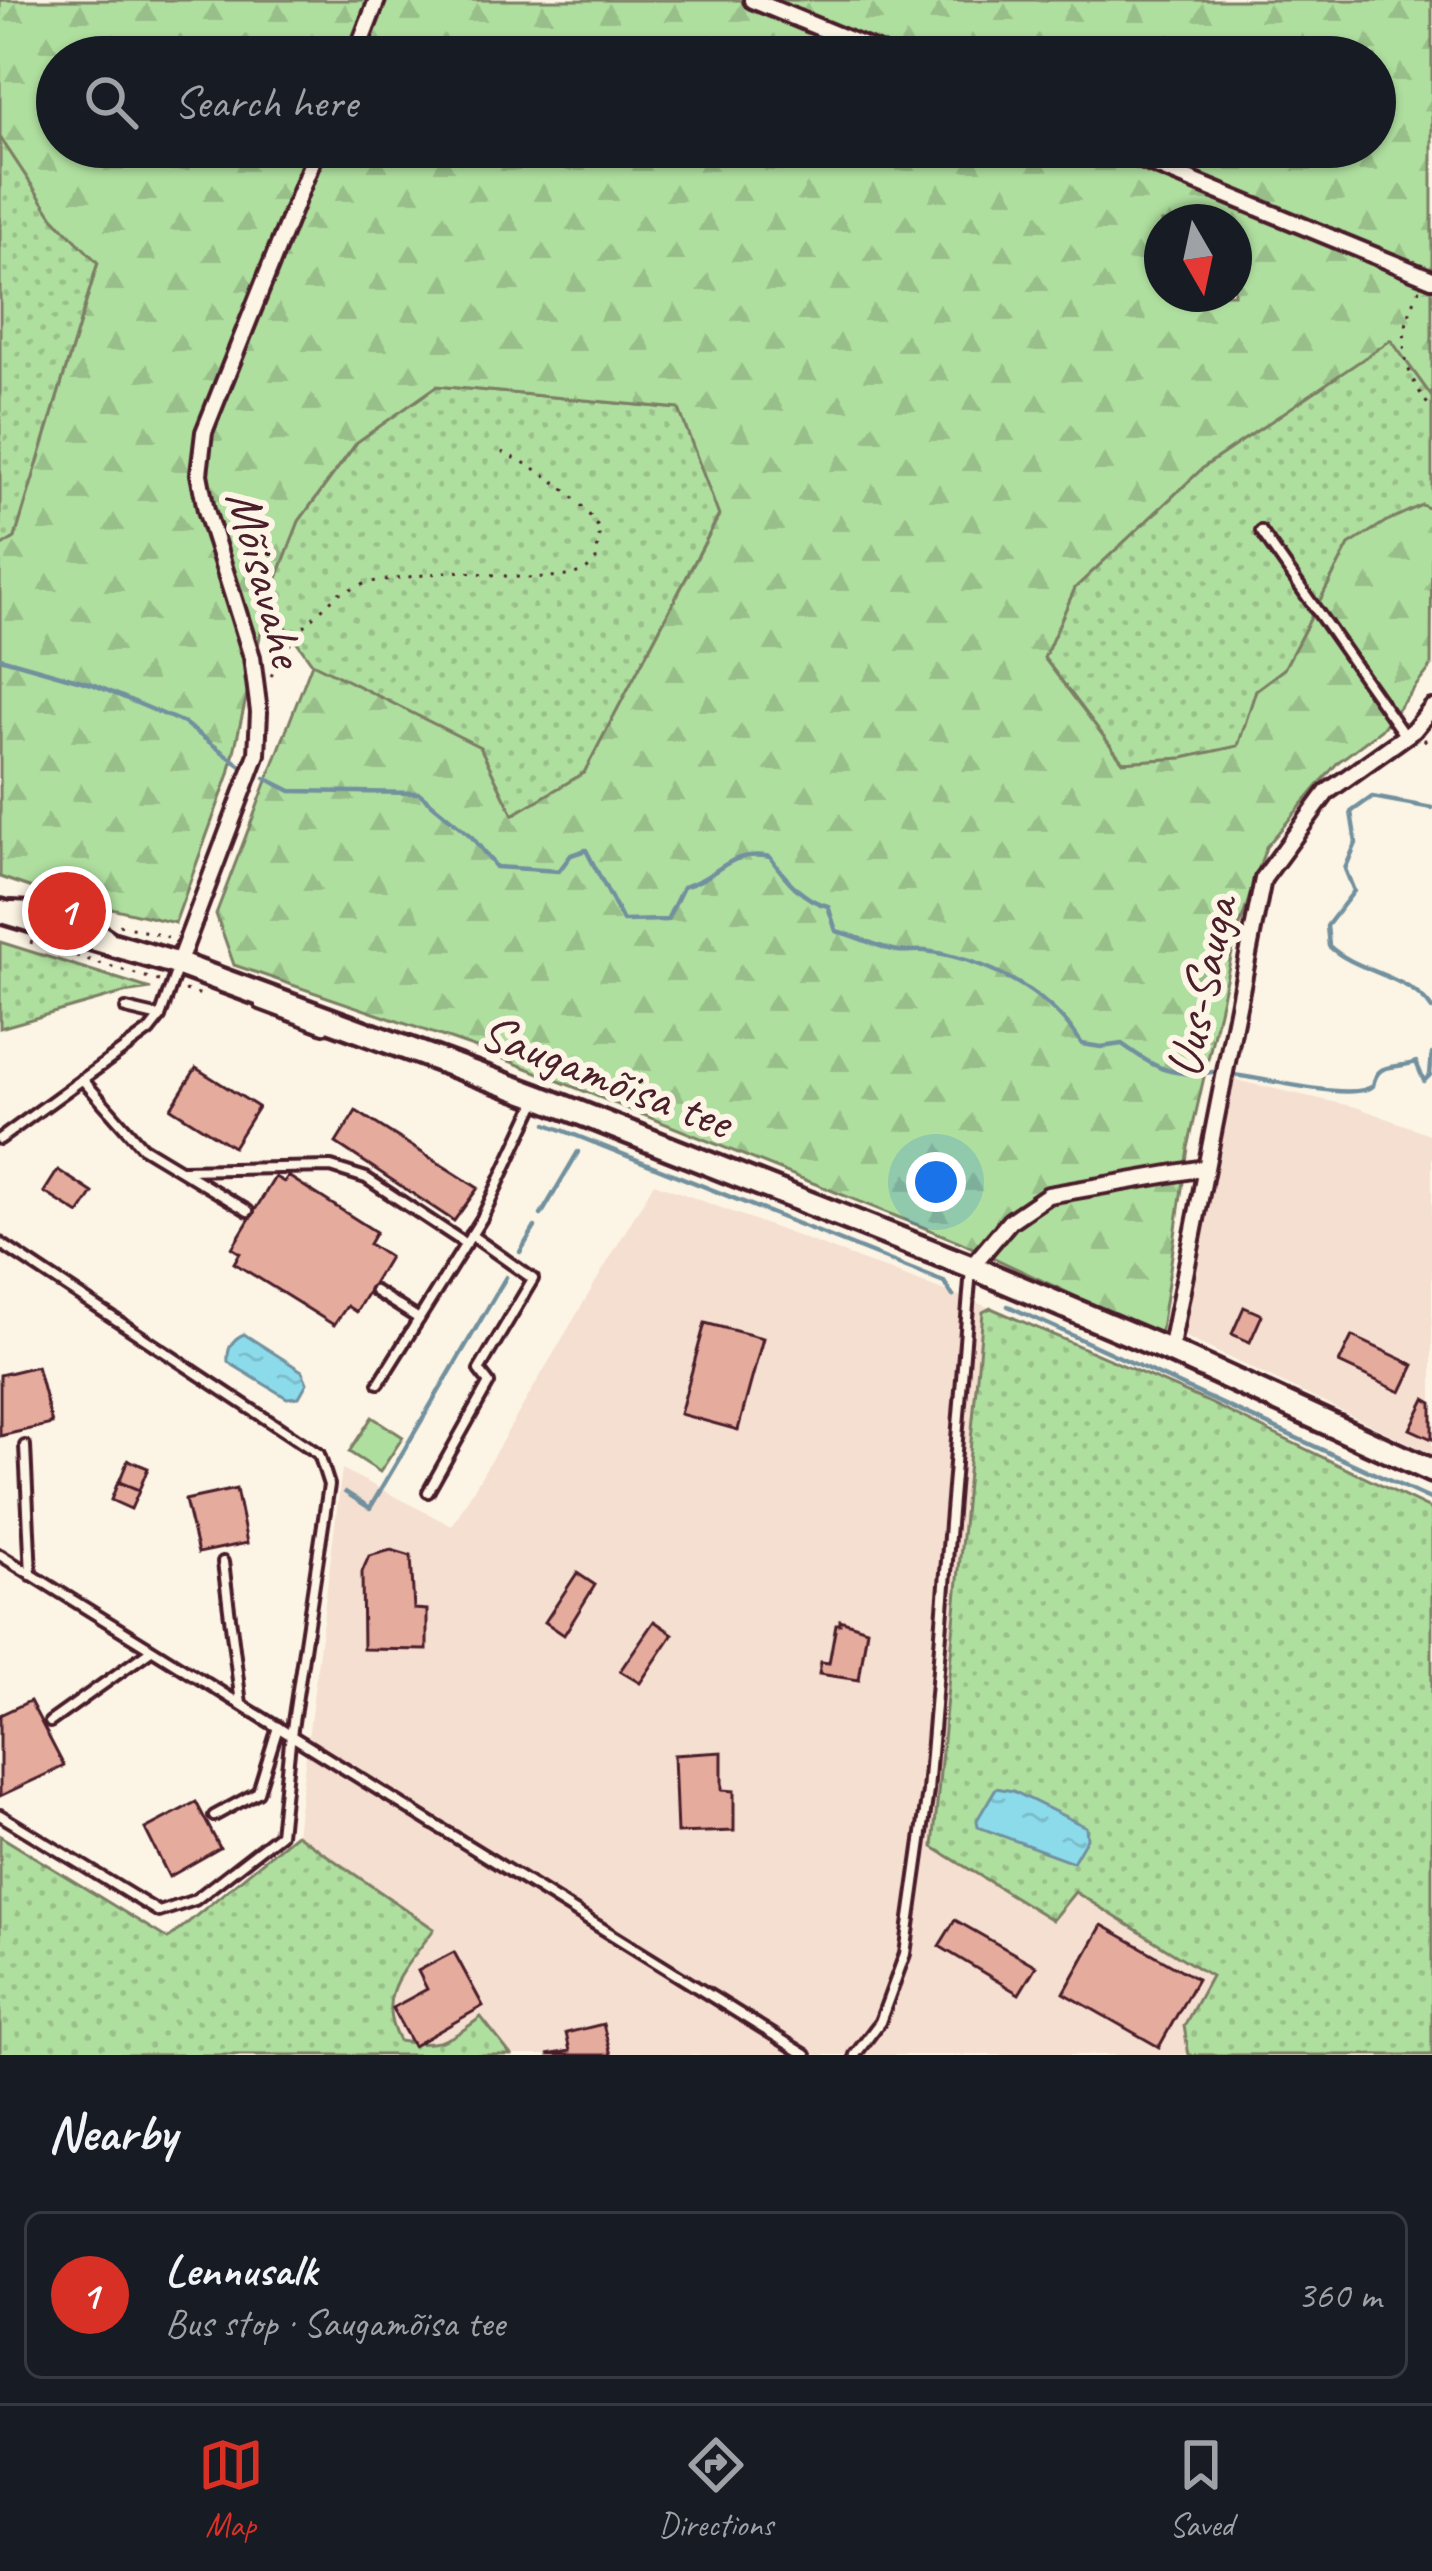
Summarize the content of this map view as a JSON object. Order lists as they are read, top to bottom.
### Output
{
  "streets": {
    "street": ["Mõisavahe", "Uus-Sauga", "Saugamõisa tee"]
  },
  "crossings": [
    ["Mõisavahe", "Saugamõisa tee"],
    ["Uus-Sauga", "Saugamõisa tee"]
  ],
  "north": "bottom",
  "page": {
    "search": "Search here",
    "pins": "1",
    "heading": "Nearby",
    "list": [
      {
        "mark": "1",
        "name": "Lennusalk",
        "note": "Bus stop · Saugamõisa tee",
        "value": "360 m"
      }
    ],
    "nav": ["Map", "Directions", "Saved"]
  }
}
